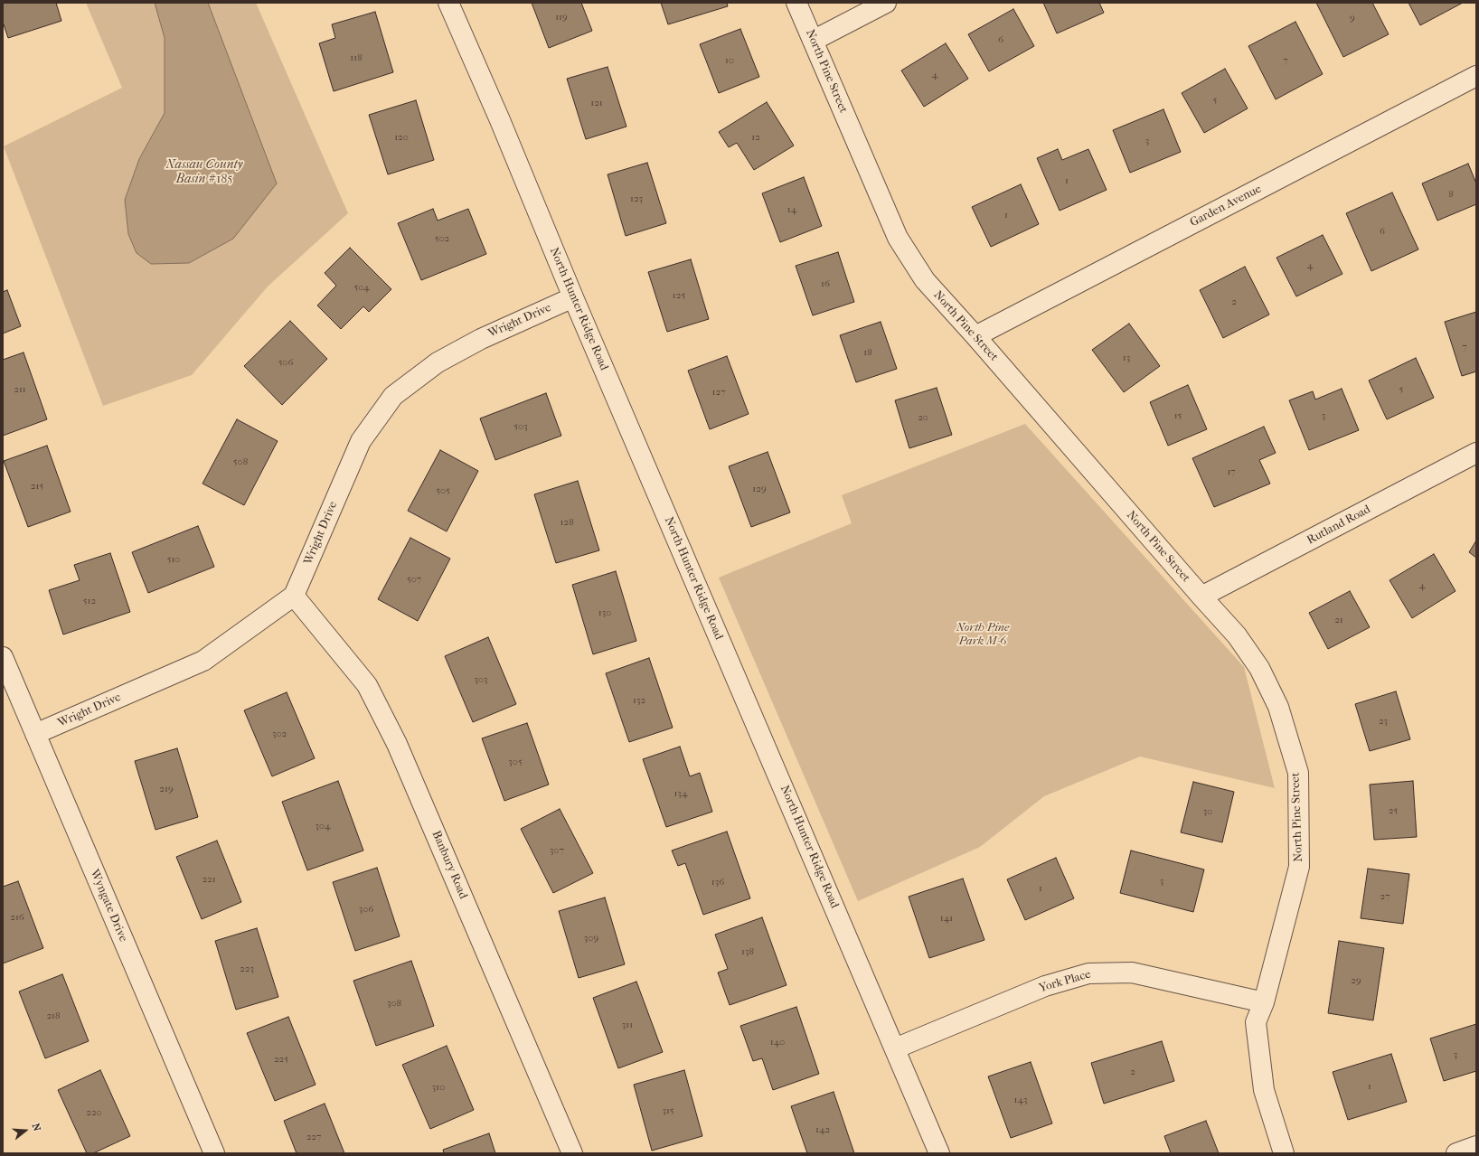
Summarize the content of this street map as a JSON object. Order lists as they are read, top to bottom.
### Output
{
  "streets": {
    "street": [
      "North Pine Street",
      "Garden Avenue",
      "North Hunter Ridge Road",
      "Wright Drive",
      "Rutland Road",
      "Banbury Road",
      "Wyngate Drive",
      "York Place"
    ]
  },
  "crossings": [
    ["North Pine Street", "Garden Avenue"],
    ["North Pine Street", "Rutland Road"],
    ["North Pine Street", "York Place"],
    ["North Hunter Ridge Road", "Wright Drive"],
    ["North Hunter Ridge Road", "York Place"],
    ["Wright Drive", "Banbury Road"],
    ["Wright Drive", "Wyngate Drive"]
  ],
  "water": ["Nassau County Basin #185"],
  "parks": ["North Pine Park M-6"],
  "house_numbers": [
    "119",
    "9",
    "6",
    "118",
    "10",
    "7",
    "4",
    "5",
    "121",
    "120",
    "12",
    "3",
    "1",
    "8",
    "123",
    "14",
    "1",
    "6",
    "502",
    "4",
    "16",
    "504",
    "125",
    "2",
    "7",
    "18",
    "13",
    "506",
    "211",
    "5",
    "127",
    "15",
    "3",
    "20",
    "503",
    "508",
    "17",
    "215",
    "129",
    "505",
    "128",
    "510",
    "507",
    "4",
    "512",
    "130",
    "21",
    "303",
    "132",
    "23",
    "302",
    "305",
    "219",
    "134",
    "25",
    "30",
    "304",
    "307",
    "221",
    "3",
    "136",
    "1",
    "27",
    "306",
    "216",
    "141",
    "309",
    "138",
    "223",
    "29",
    "308",
    "218",
    "311",
    "140",
    "3",
    "225",
    "2",
    "1",
    "310",
    "143",
    "315",
    "220",
    "142",
    "227"
  ],
  "north": "right"
}
